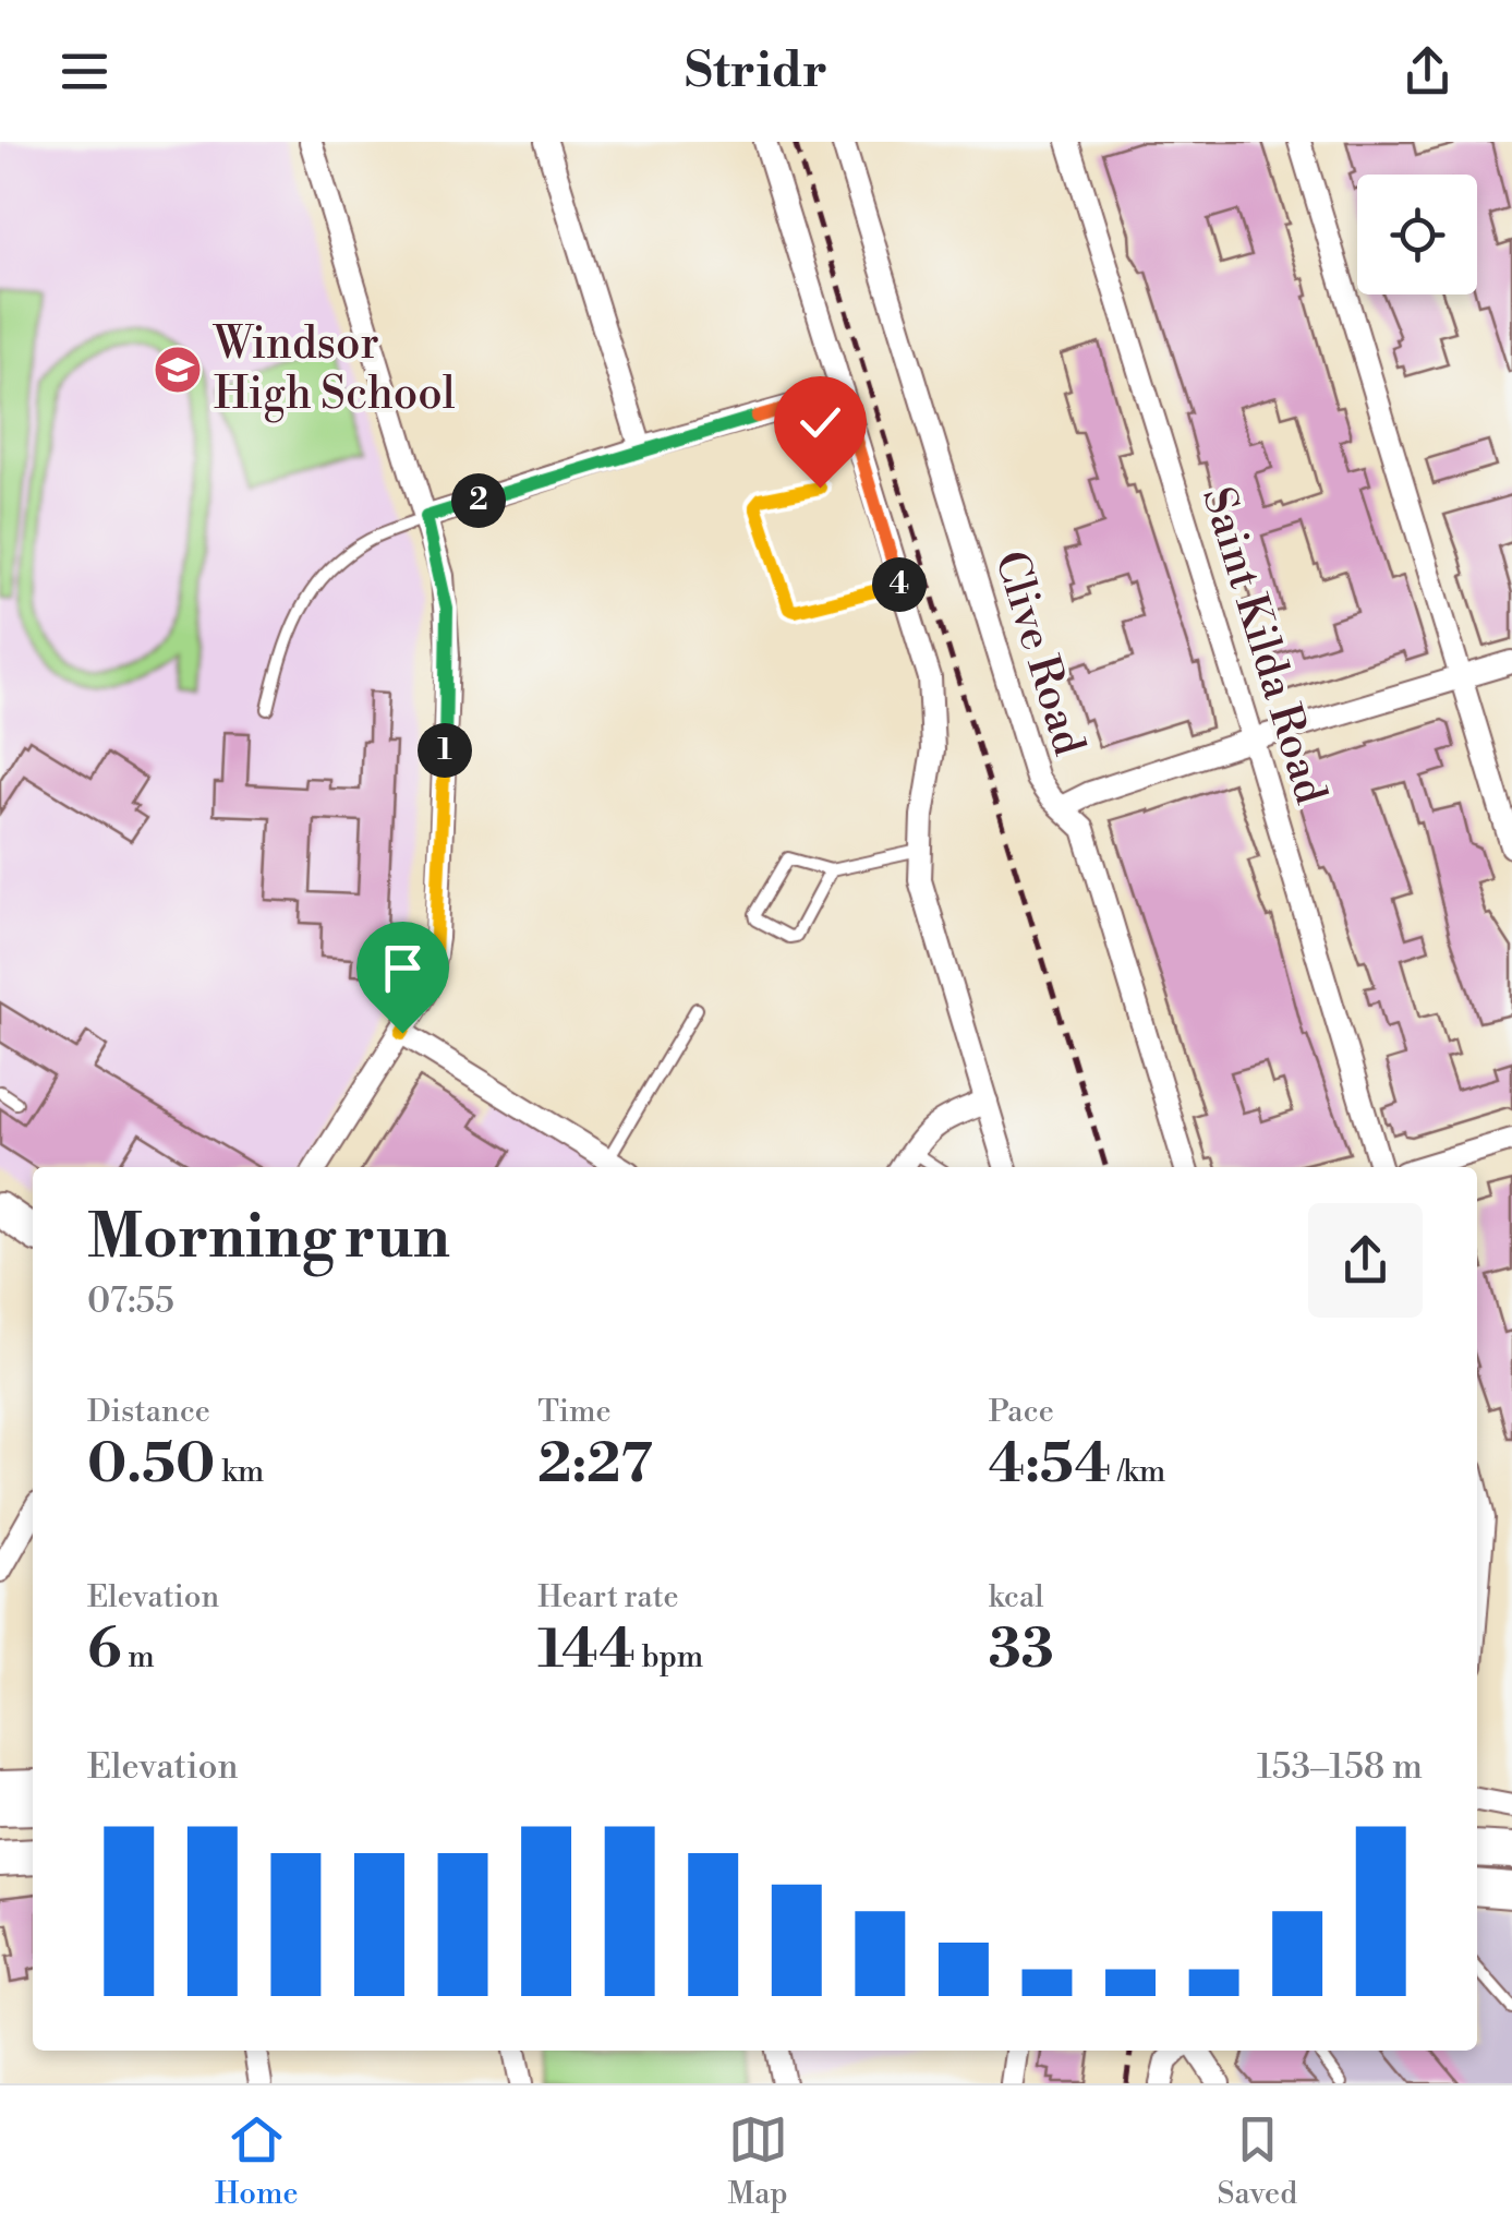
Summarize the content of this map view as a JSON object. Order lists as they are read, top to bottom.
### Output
{
  "streets": {
    "street": ["Saint Kilda Road", "Clive Road"]
  },
  "places": {
    "school or university": ["Windsor High School"]
  },
  "page": {
    "header": "Stridr",
    "pins": ["2", "4", "1"],
    "heading": ["Morning run", "07:55"],
    "stats": [
      ["Distance", "0.50 km"],
      ["Time", "2:27"],
      ["Pace", "4:54 /km"],
      ["Elevation", "6 m"],
      ["Heart rate", "144 bpm"],
      ["kcal", "33"]
    ],
    "chart": ["Elevation", "153–158 m"],
    "tabs": ["Home", "Map", "Saved"]
  }
}
